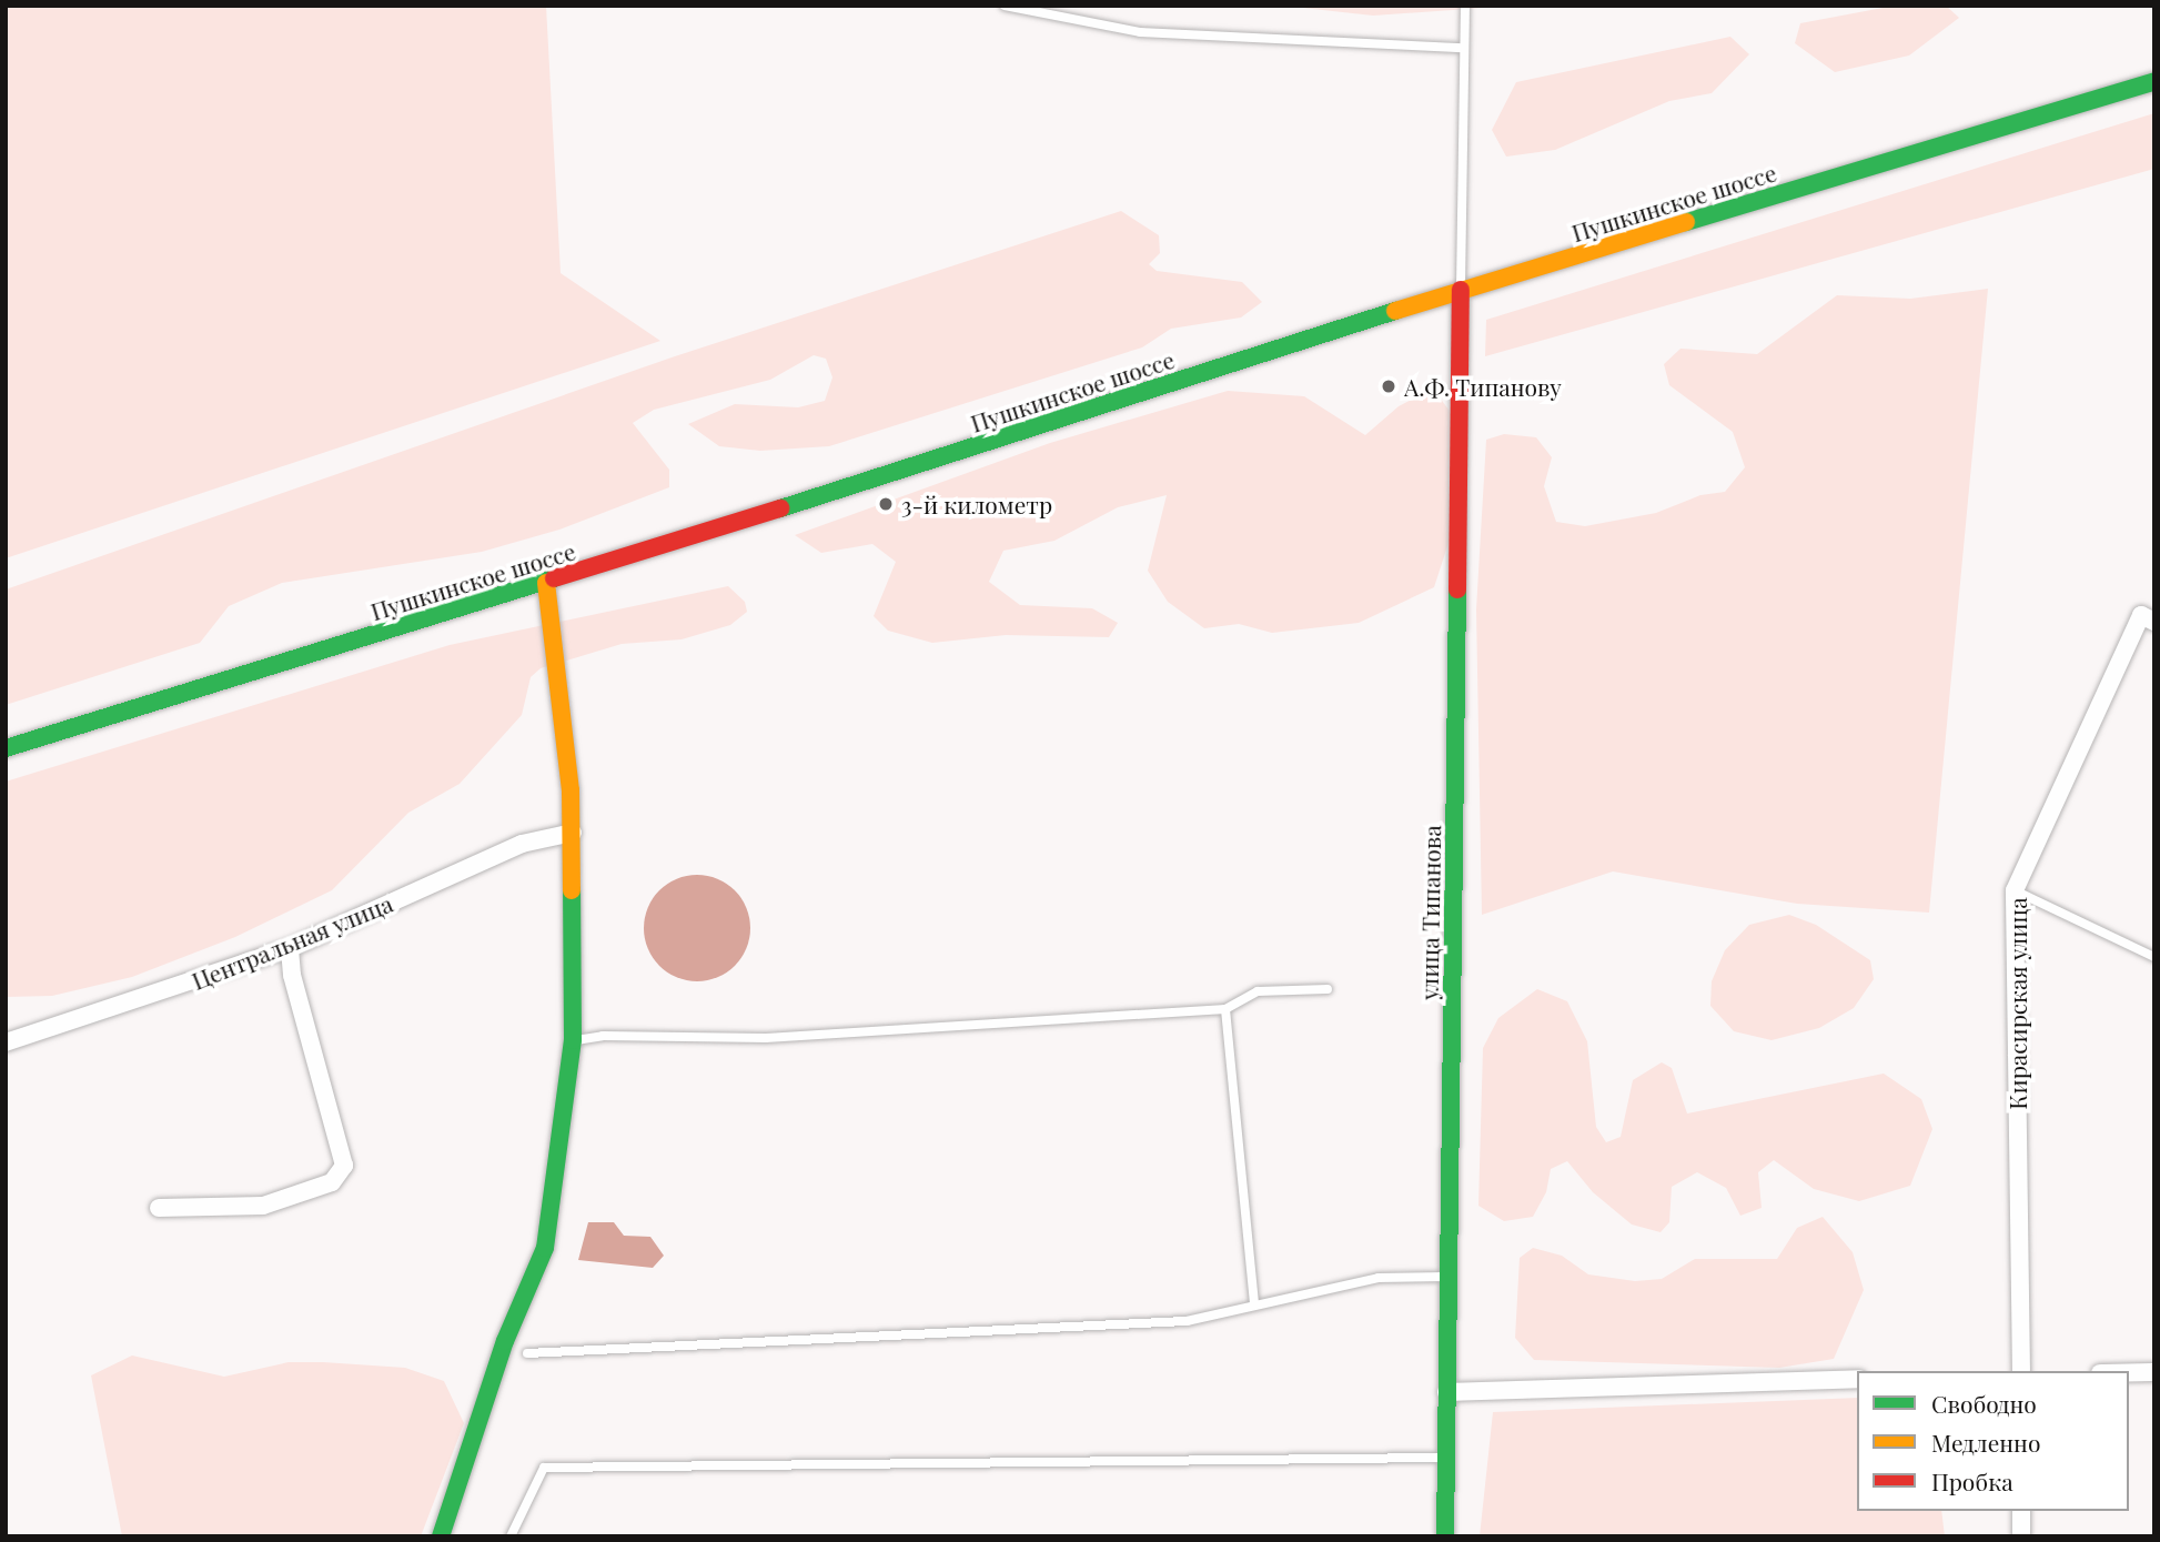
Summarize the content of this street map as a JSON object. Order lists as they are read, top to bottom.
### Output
{
  "streets": {
    "main road": ["Пушкинское шоссе", "улица Типанова"],
    "street": ["Центральная улица", "Кирасирская улица"]
  },
  "crossings": [
    ["Пушкинское шоссе", "улица Типанова"]
  ],
  "places": ["А.Ф. Типанову", "3-й километр"],
  "legend": ["Свободно", "Медленно", "Пробка"]
}
